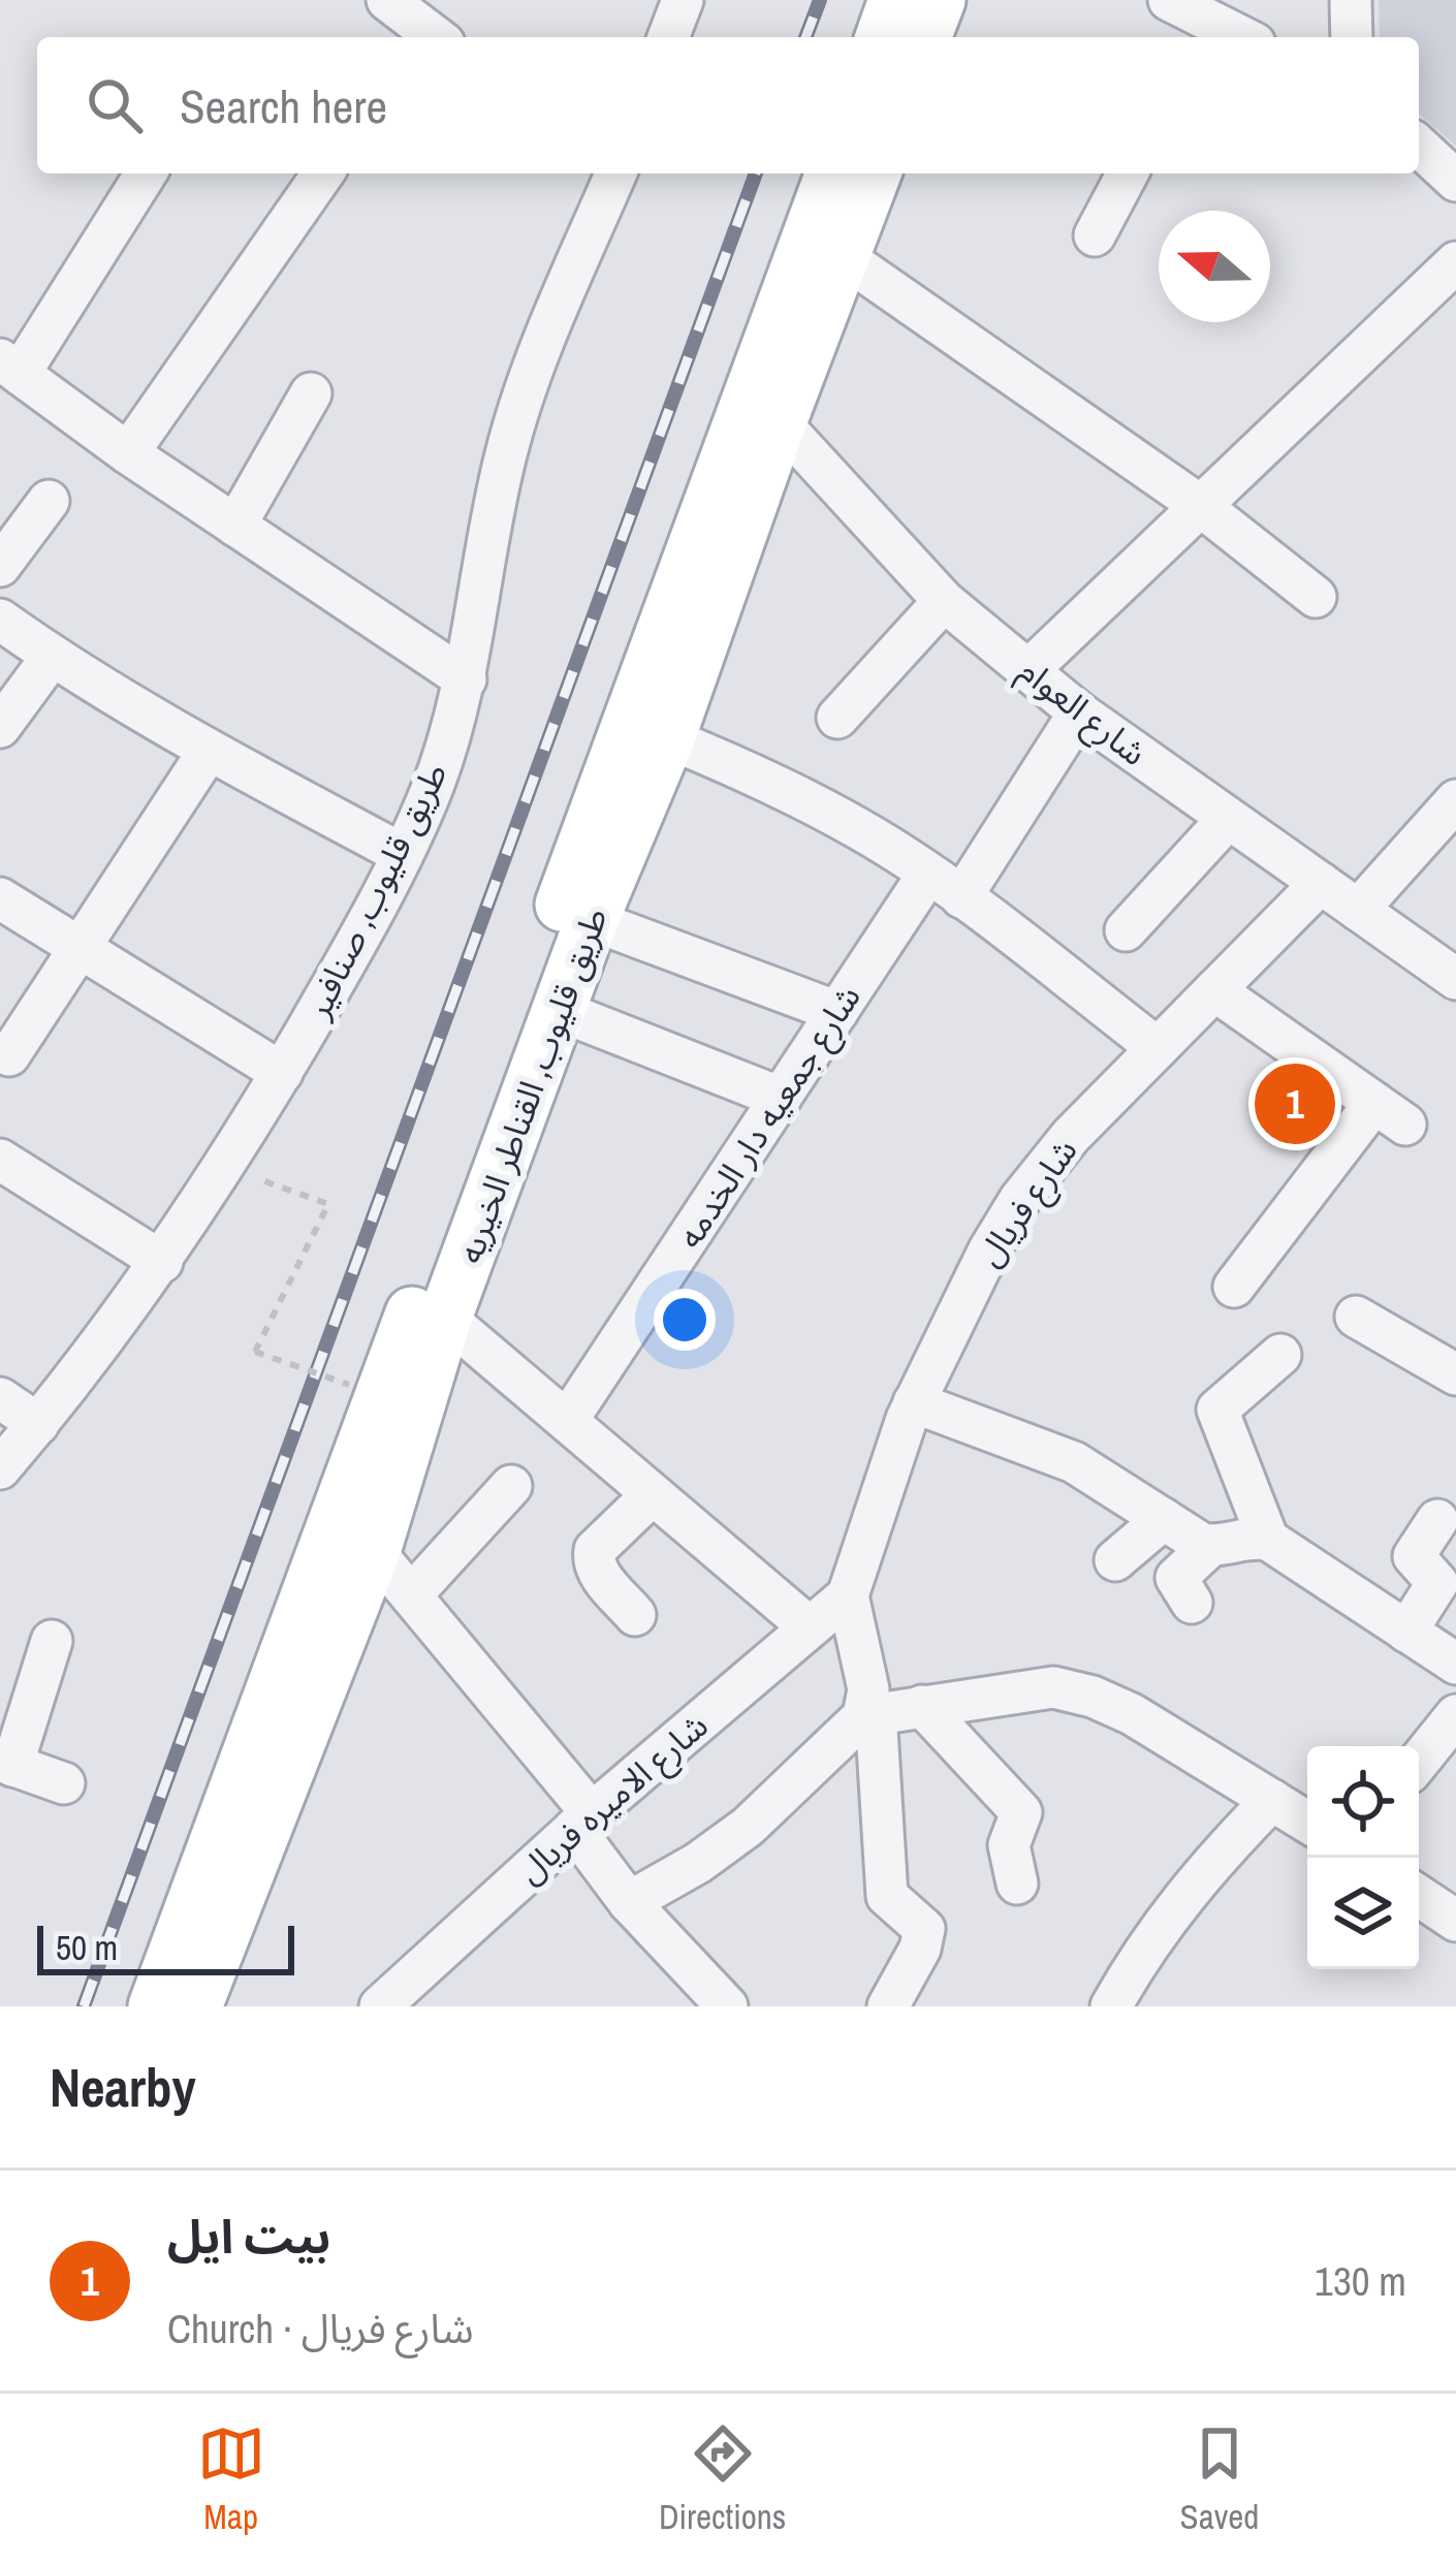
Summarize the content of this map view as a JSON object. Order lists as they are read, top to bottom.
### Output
{
  "streets": {
    "main road": ["طريق قليوب, القناطر الخيريه"],
    "street": [
      "شارع العوام",
      "طريق قليوب, صنافير",
      "شارع جمعيه دار الخدمه",
      "شارع فريال",
      "شارع الاميره فريال"
    ]
  },
  "crossings": [
    ["شارع العوام", "طريق قليوب, القناطر الخيريه"],
    ["شارع العوام", "شارع فريال"],
    ["شارع فريال", "شارع الاميره فريال"]
  ],
  "scale_bar": "50 m",
  "north": "left",
  "page": {
    "search": "Search here",
    "pins": "1",
    "scale": "50 m",
    "heading": "Nearby",
    "list": [
      {
        "mark": "1",
        "name": "بيت ايل",
        "note": "Church · شارع فريال",
        "value": "130 m"
      }
    ],
    "nav": ["Map", "Directions", "Saved"]
  }
}
